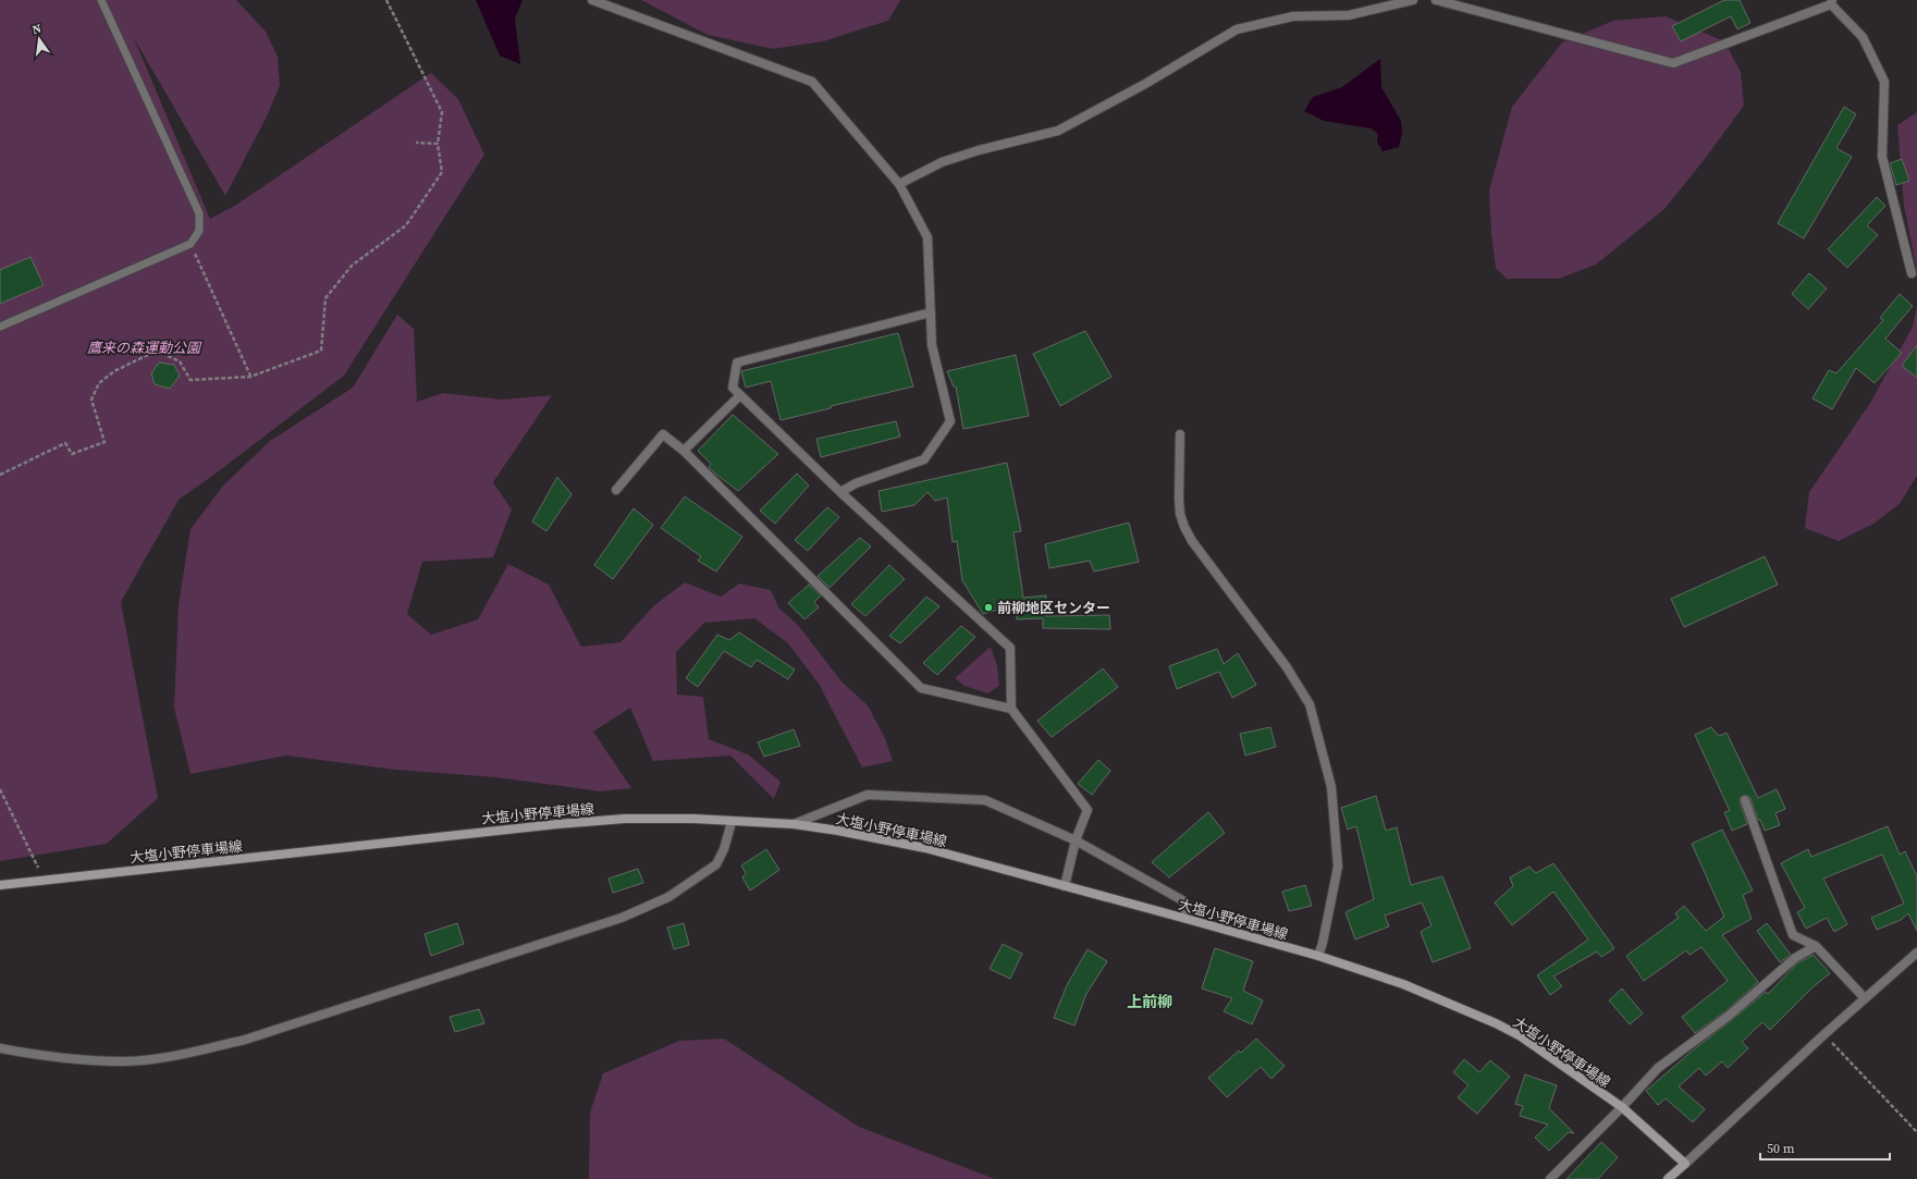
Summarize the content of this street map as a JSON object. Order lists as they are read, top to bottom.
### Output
{
  "streets": {
    "main road": ["大塩小野停車場線"]
  },
  "districts": ["上前柳"],
  "parks": ["鷹来の森運動公園"],
  "places": ["前柳地区センター"],
  "scale_bar": "50 m",
  "north": "top"
}
